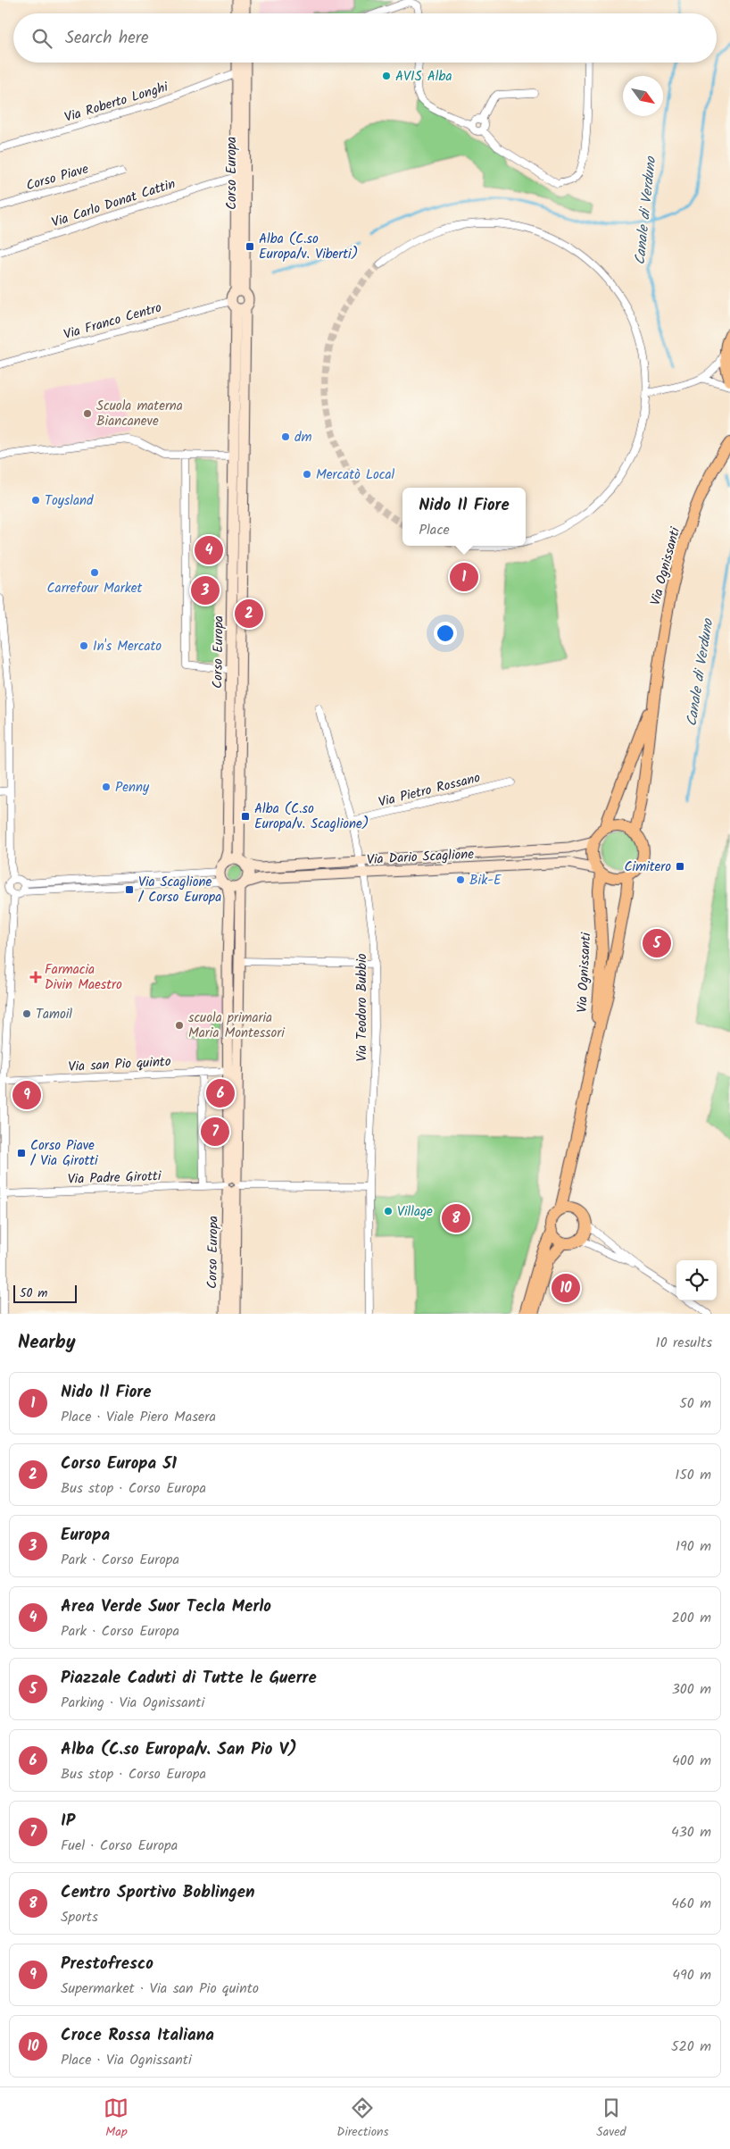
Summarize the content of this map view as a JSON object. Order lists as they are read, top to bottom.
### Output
{
  "streets": {
    "main road": ["Corso Europa", "Via Ognissanti", "Via Dario Scaglione"],
    "street": [
      "Via Roberto Longhi",
      "Corso Piave",
      "Via Carlo Donat Cattin",
      "Via Franco Centro",
      "Via Pietro Rossano",
      "Via Teodoro Bubbio",
      "Via san Pio quinto",
      "Via Padre Girotti"
    ]
  },
  "crossings": [
    ["Corso Europa", "Via Franco Centro"],
    ["Corso Europa", "Via Dario Scaglione"],
    ["Corso Europa", "Via san Pio quinto"],
    ["Corso Europa", "Via Padre Girotti"],
    ["Via Ognissanti", "Via Dario Scaglione"],
    ["Via Pietro Rossano", "Via Teodoro Bubbio"],
    ["Via Dario Scaglione", "Via Teodoro Bubbio"],
    ["Via Teodoro Bubbio", "Via Padre Girotti"]
  ],
  "water": ["Canale di Verduno"],
  "places": {
    "other": [
      "AVIS Alba",
      "Scuola materna Biancaneve",
      "dm",
      "Mercatò Local",
      "Toysland",
      "Carrefour Market",
      "In's Mercato",
      "Penny",
      "Bik-E",
      "Tamoil",
      "scuola primaria Maria Montessori",
      "Village"
    ],
    "transit": [
      "Alba (C.so Europa/v. Viberti)",
      "Alba (C.so Europa/v. Scaglione)",
      "Cimitero",
      "Via Scaglione / Corso Europa",
      "Corso Piave / Via Girotti"
    ],
    "health": ["Farmacia Divin Maestro"]
  },
  "scale_bar": "50 m",
  "north": "bottom right",
  "page": {
    "search": "Search here",
    "popup": ["Nido Il Fiore", "Place"],
    "pins": [
      "4",
      "1",
      "3",
      "2",
      "5",
      "6",
      "9",
      "7",
      "8",
      "10"
    ],
    "scale": "50 m",
    "heading": ["Nearby", "10 results"],
    "list": [
      {
        "mark": "1",
        "name": "Nido Il Fiore",
        "note": "Place · Viale Piero Masera",
        "value": "50 m"
      },
      {
        "mark": "2",
        "name": "Corso Europa 51",
        "note": "Bus stop · Corso Europa",
        "value": "150 m"
      },
      {
        "mark": "3",
        "name": "Europa",
        "note": "Park · Corso Europa",
        "value": "190 m"
      },
      {
        "mark": "4",
        "name": "Area Verde Suor Tecla Merlo",
        "note": "Park · Corso Europa",
        "value": "200 m"
      },
      {
        "mark": "5",
        "name": "Piazzale Caduti di Tutte le Guerre",
        "note": "Parking · Via Ognissanti",
        "value": "300 m"
      },
      {
        "mark": "6",
        "name": "Alba (C.so Europa/v. San Pio V)",
        "note": "Bus stop · Corso Europa",
        "value": "400 m"
      },
      {
        "mark": "7",
        "name": "IP",
        "note": "Fuel · Corso Europa",
        "value": "430 m"
      },
      {
        "mark": "8",
        "name": "Centro Sportivo Boblingen",
        "note": "Sports",
        "value": "460 m"
      },
      {
        "mark": "9",
        "name": "Prestofresco",
        "note": "Supermarket · Via san Pio quinto",
        "value": "490 m"
      },
      {
        "mark": "10",
        "name": "Croce Rossa Italiana",
        "note": "Place · Via Ognissanti",
        "value": "520 m"
      }
    ],
    "nav": ["Map", "Directions", "Saved"]
  }
}
